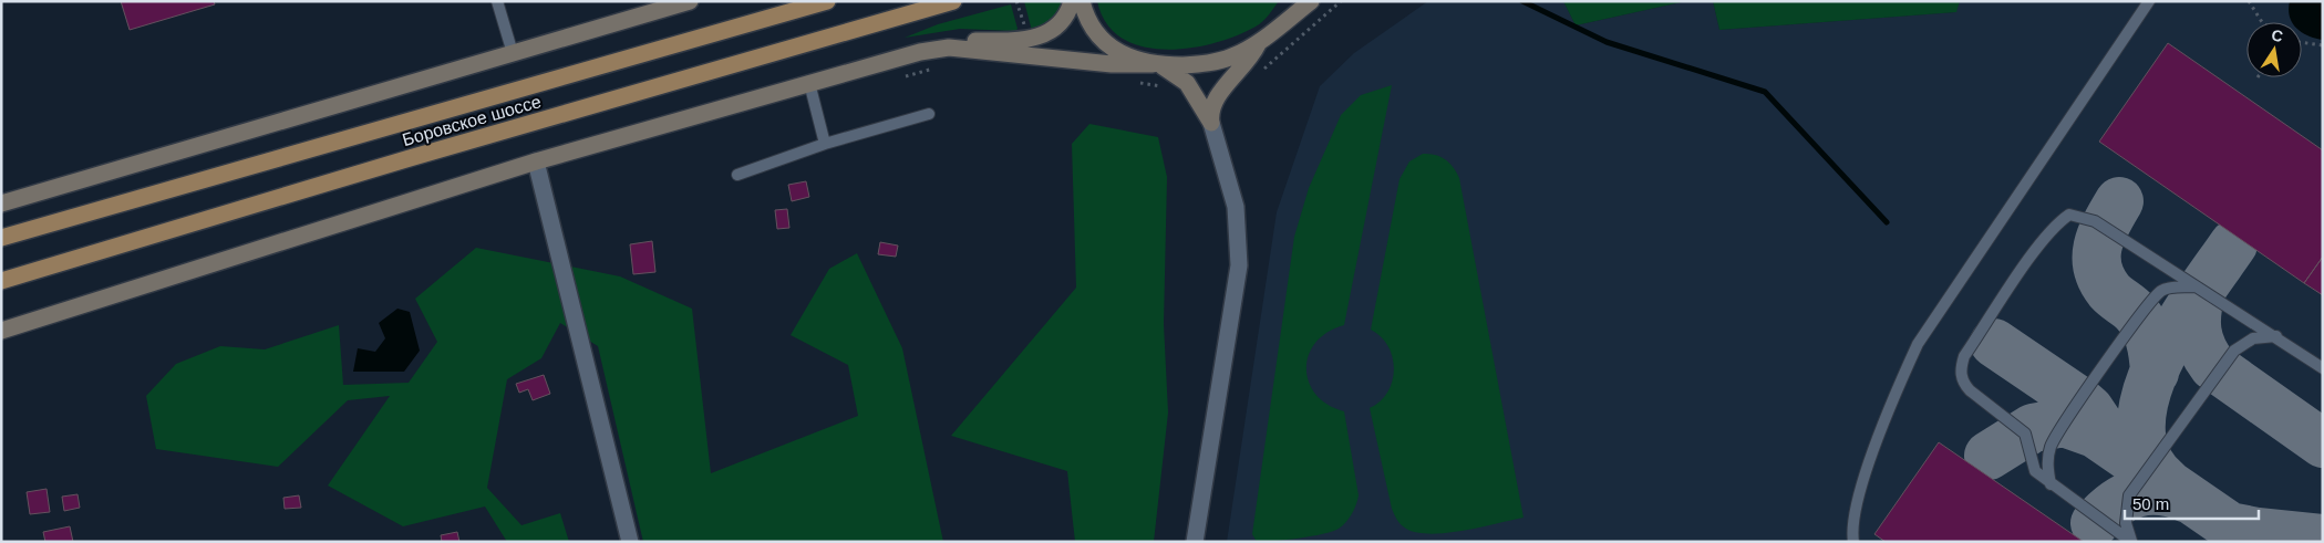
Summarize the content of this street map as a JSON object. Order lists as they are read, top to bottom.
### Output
{
  "streets": {
    "main road": ["Боровское шоссе"]
  },
  "scale_bar": "50 m",
  "north": "top"
}
